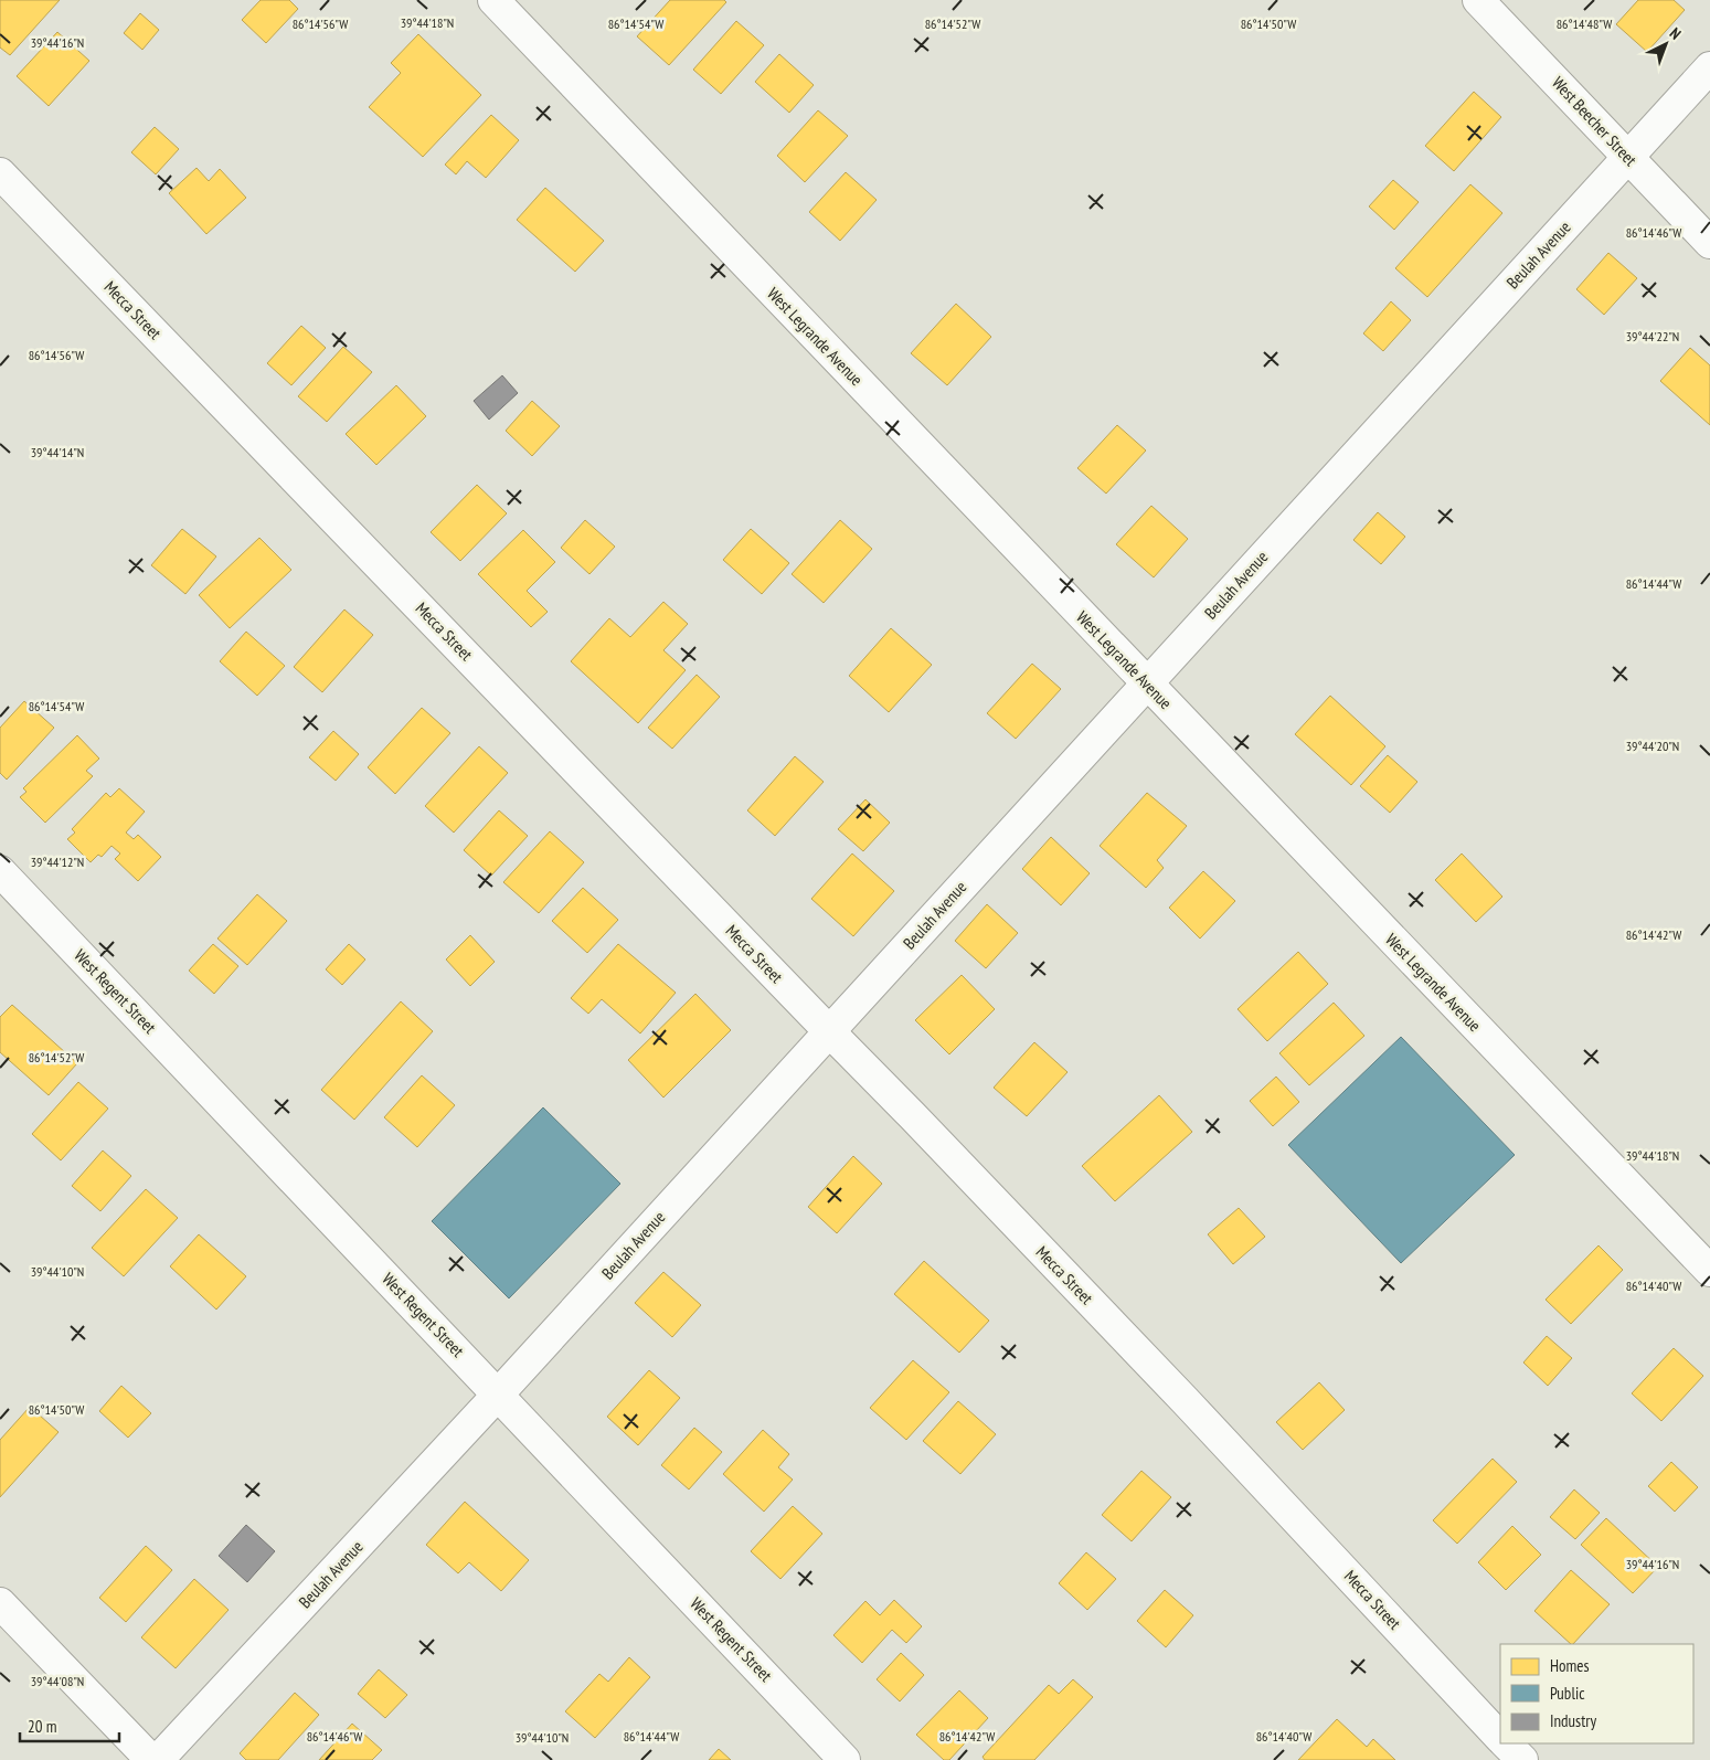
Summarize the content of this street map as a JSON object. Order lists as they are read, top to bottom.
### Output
{
  "streets": {
    "street": [
      "West Beecher Street",
      "Beulah Avenue",
      "Mecca Street",
      "West Legrande Avenue",
      "West Regent Street"
    ]
  },
  "crossings": [
    ["West Beecher Street", "Beulah Avenue"],
    ["Beulah Avenue", "Mecca Street"],
    ["Beulah Avenue", "West Legrande Avenue"],
    ["Beulah Avenue", "West Regent Street"]
  ],
  "legend": ["Homes", "Public", "Industry"],
  "scale_bar": "20 m",
  "north": "top right",
  "coordinates": [
    "39°44'18\"N",
    "86°14'56\"W",
    "86°14'54\"W",
    "86°14'52\"W",
    "86°14'50\"W",
    "86°14'48\"W",
    "39°44'16\"N",
    "86°14'46\"W",
    "39°44'22\"N",
    "39°44'14\"N",
    "86°14'44\"W",
    "39°44'20\"N",
    "39°44'12\"N",
    "86°14'42\"W",
    "39°44'10\"N",
    "86°14'40\"W",
    "39°44'08\"N"
  ]
}
